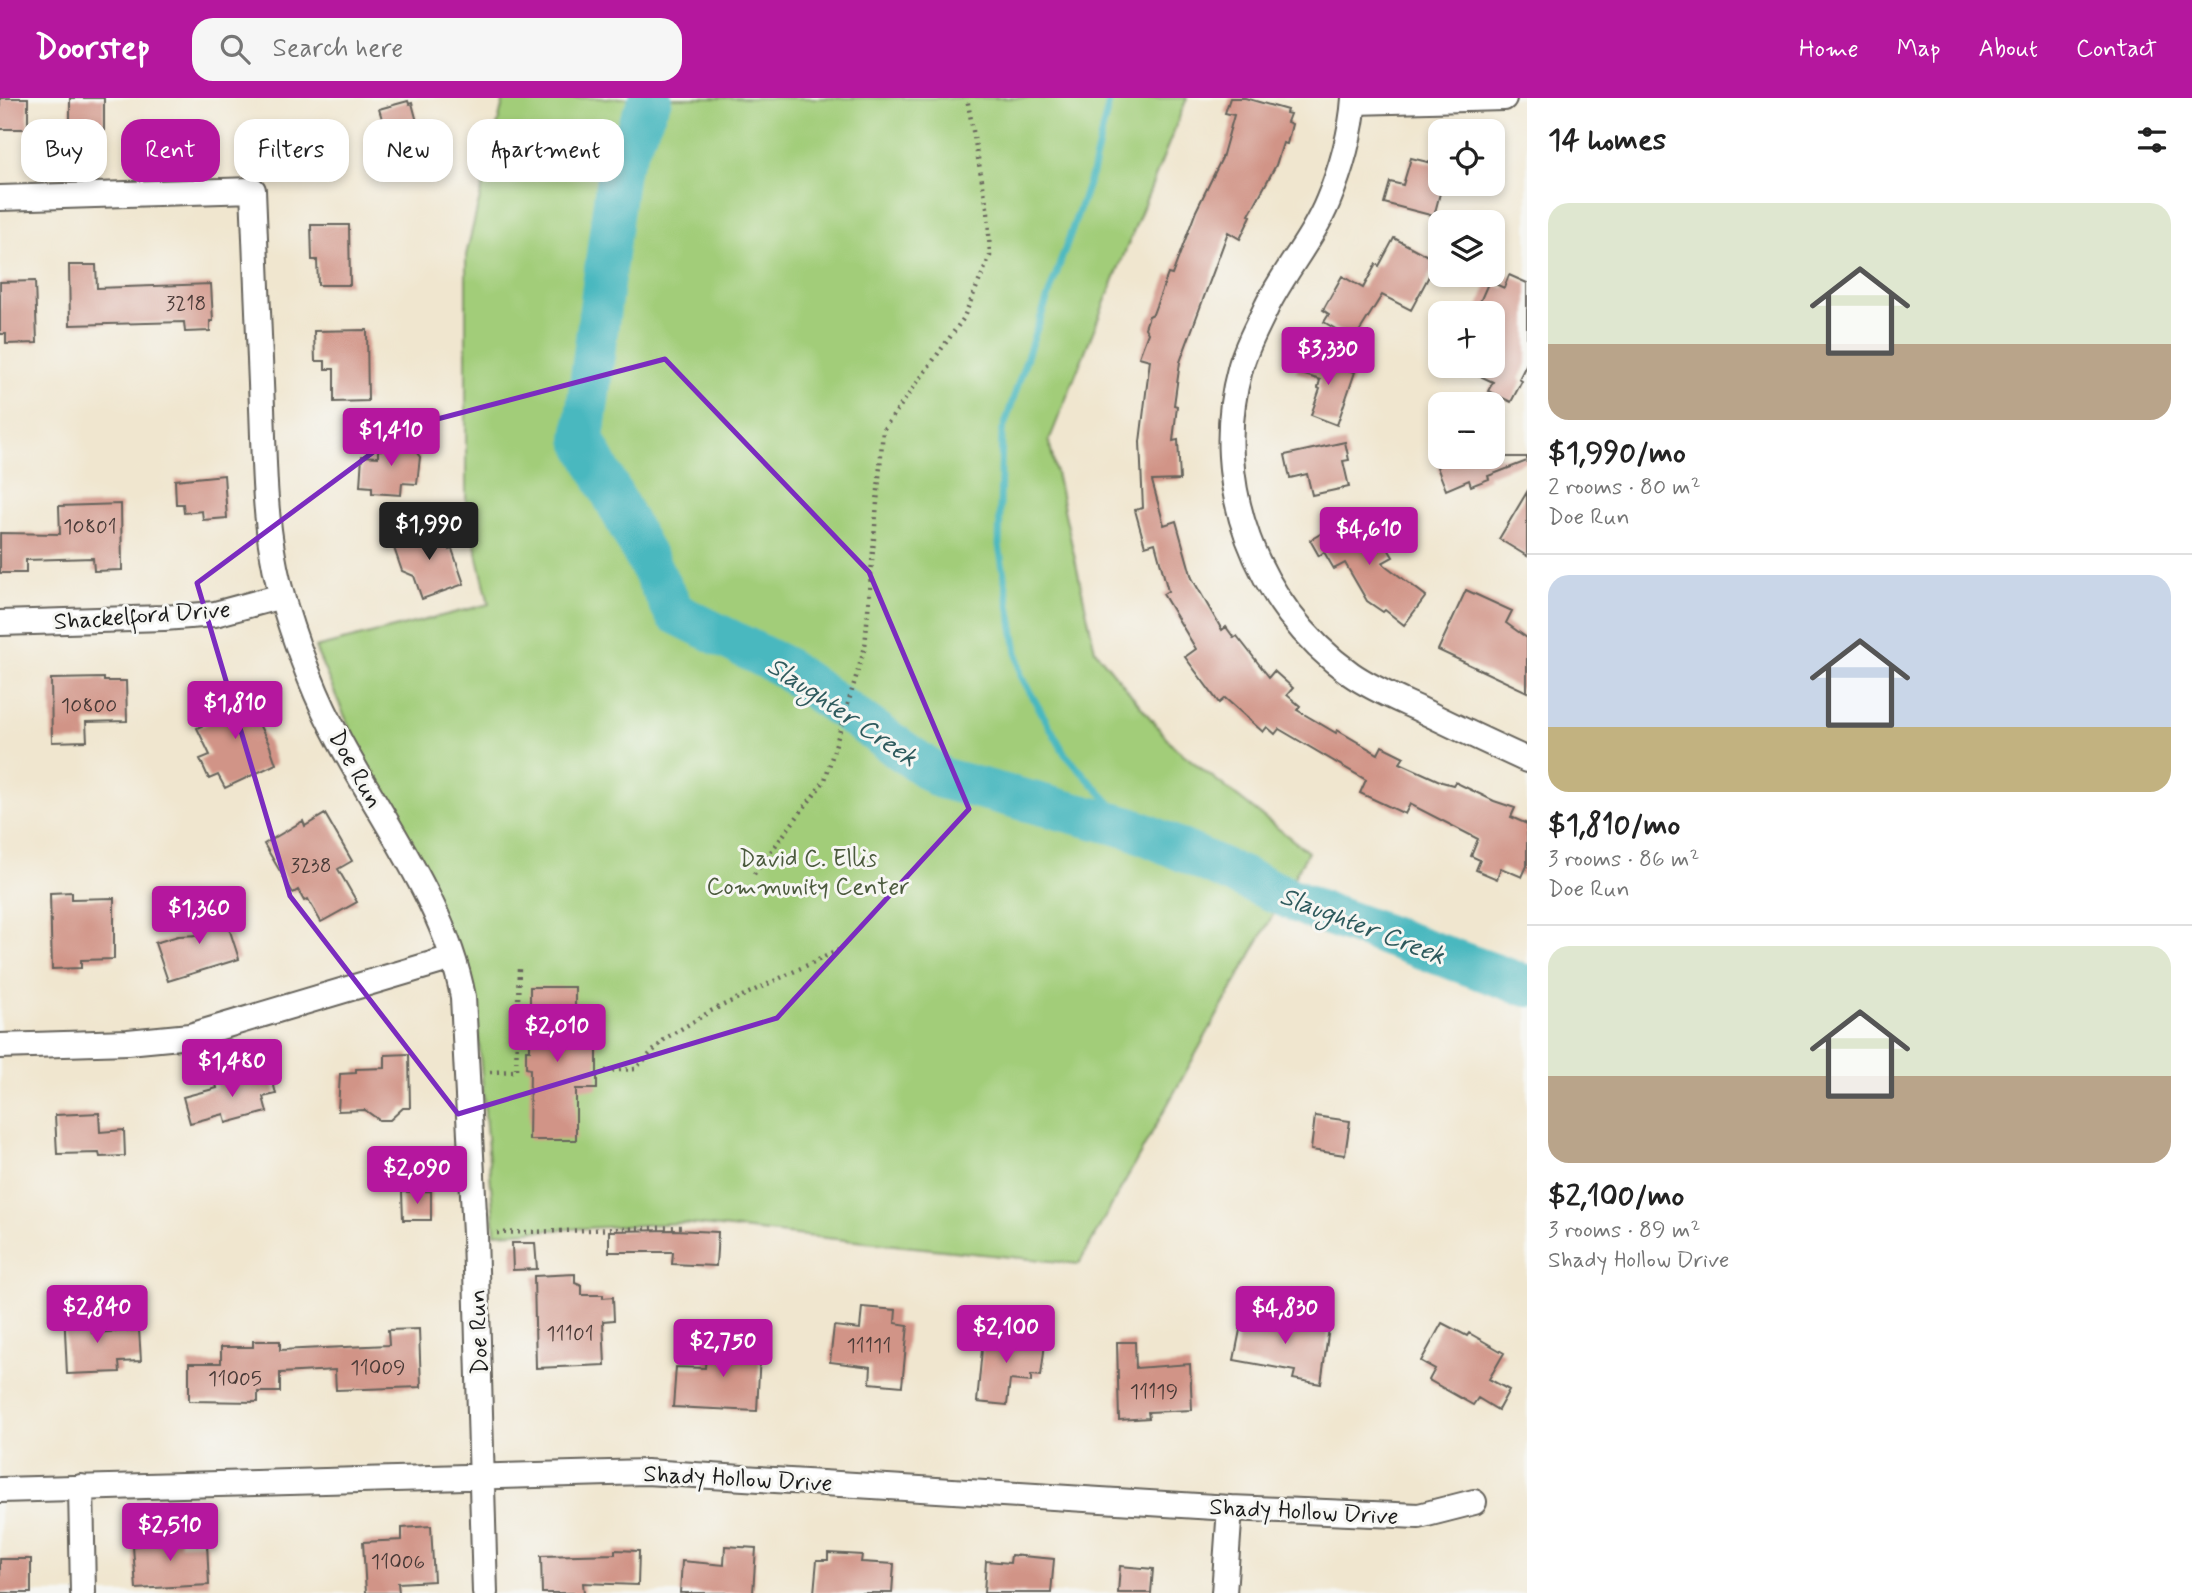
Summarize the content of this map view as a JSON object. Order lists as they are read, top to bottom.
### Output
{
  "streets": {
    "street": ["Shackelford Drive", "Doe Run", "Shady Hollow Drive"]
  },
  "crossings": [
    ["Shackelford Drive", "Doe Run"],
    ["Doe Run", "Shady Hollow Drive"]
  ],
  "water": ["Slaughter Creek"],
  "parks": ["David C. Ellis Community Center"],
  "house_numbers": [
    "3218",
    "10801",
    "10800",
    "3238",
    "11101",
    "11111",
    "11009",
    "11005",
    "11119",
    "11006"
  ],
  "page": {
    "header": "Doorstep",
    "search": "Search here",
    "nav": [
      "Home",
      "Map",
      "About",
      "Contact"
    ],
    "heading": "14 homes",
    "map_buttons": ["+", "−"],
    "chip": [
      "Buy",
      "Rent",
      "Filters",
      "New",
      "Apartment"
    ],
    "list": [
      {
        "name": "$1,990/mo",
        "note": "2 rooms · 80 m² · Doe Run"
      },
      {
        "name": "$1,810/mo",
        "note": "3 rooms · 86 m² · Doe Run"
      },
      {
        "name": "$2,100/mo",
        "note": "3 rooms · 89 m² · Shady Hollow Drive"
      }
    ],
    "price": [
      "$3,330",
      "$1,410",
      "$1,990",
      "$4,610",
      "$1,810",
      "$1,360",
      "$2,010",
      "$1,480",
      "$2,090",
      "$2,840",
      "$4,830",
      "$2,100",
      "$2,750",
      "$2,510"
    ]
  }
}
